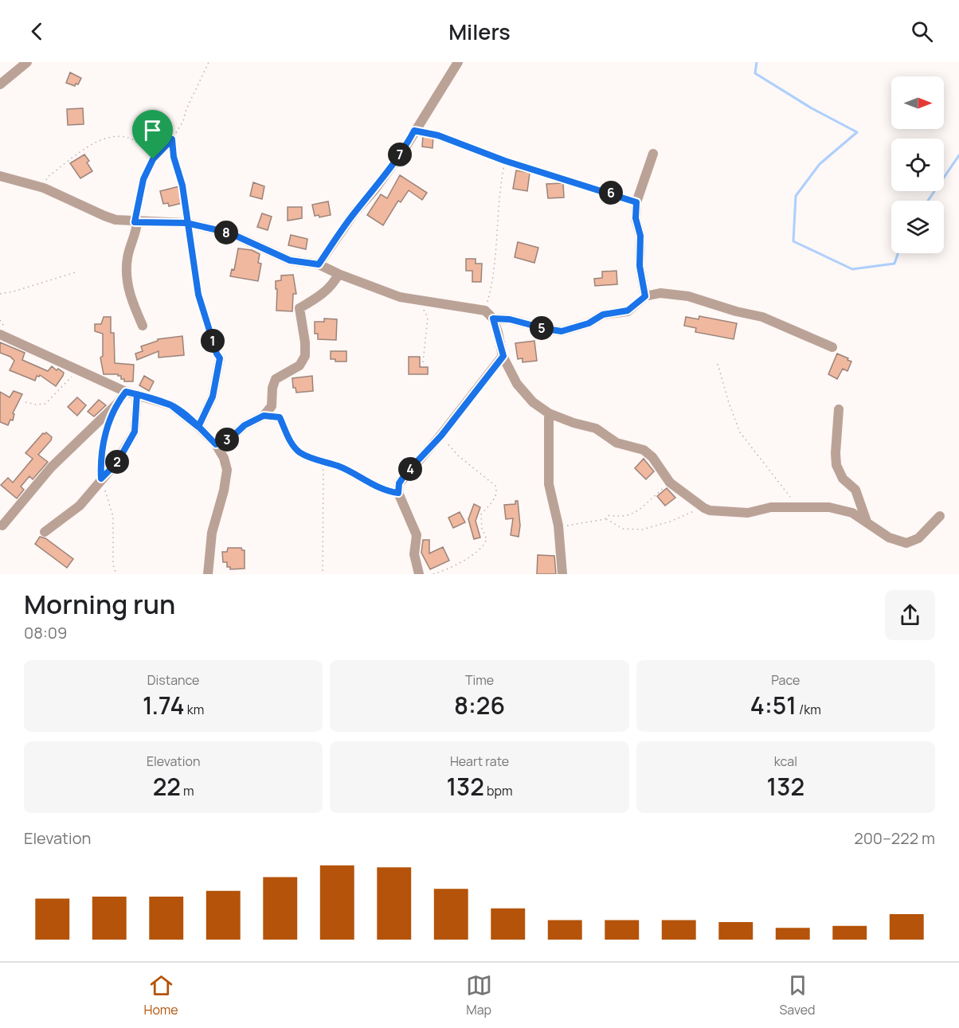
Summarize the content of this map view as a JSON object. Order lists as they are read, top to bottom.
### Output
{
  "north": "right",
  "page": {
    "header": "Milers",
    "pins": [
      "7",
      "6",
      "8",
      "5",
      "1",
      "3",
      "2",
      "4"
    ],
    "heading": ["Morning run", "08:09"],
    "stats": [
      ["Distance", "1.74 km"],
      ["Time", "8:26"],
      ["Pace", "4:51 /km"],
      ["Elevation", "22 m"],
      ["Heart rate", "132 bpm"],
      ["kcal", "132"]
    ],
    "chart": ["Elevation", "200–222 m"],
    "tabs": ["Home", "Map", "Saved"]
  }
}
